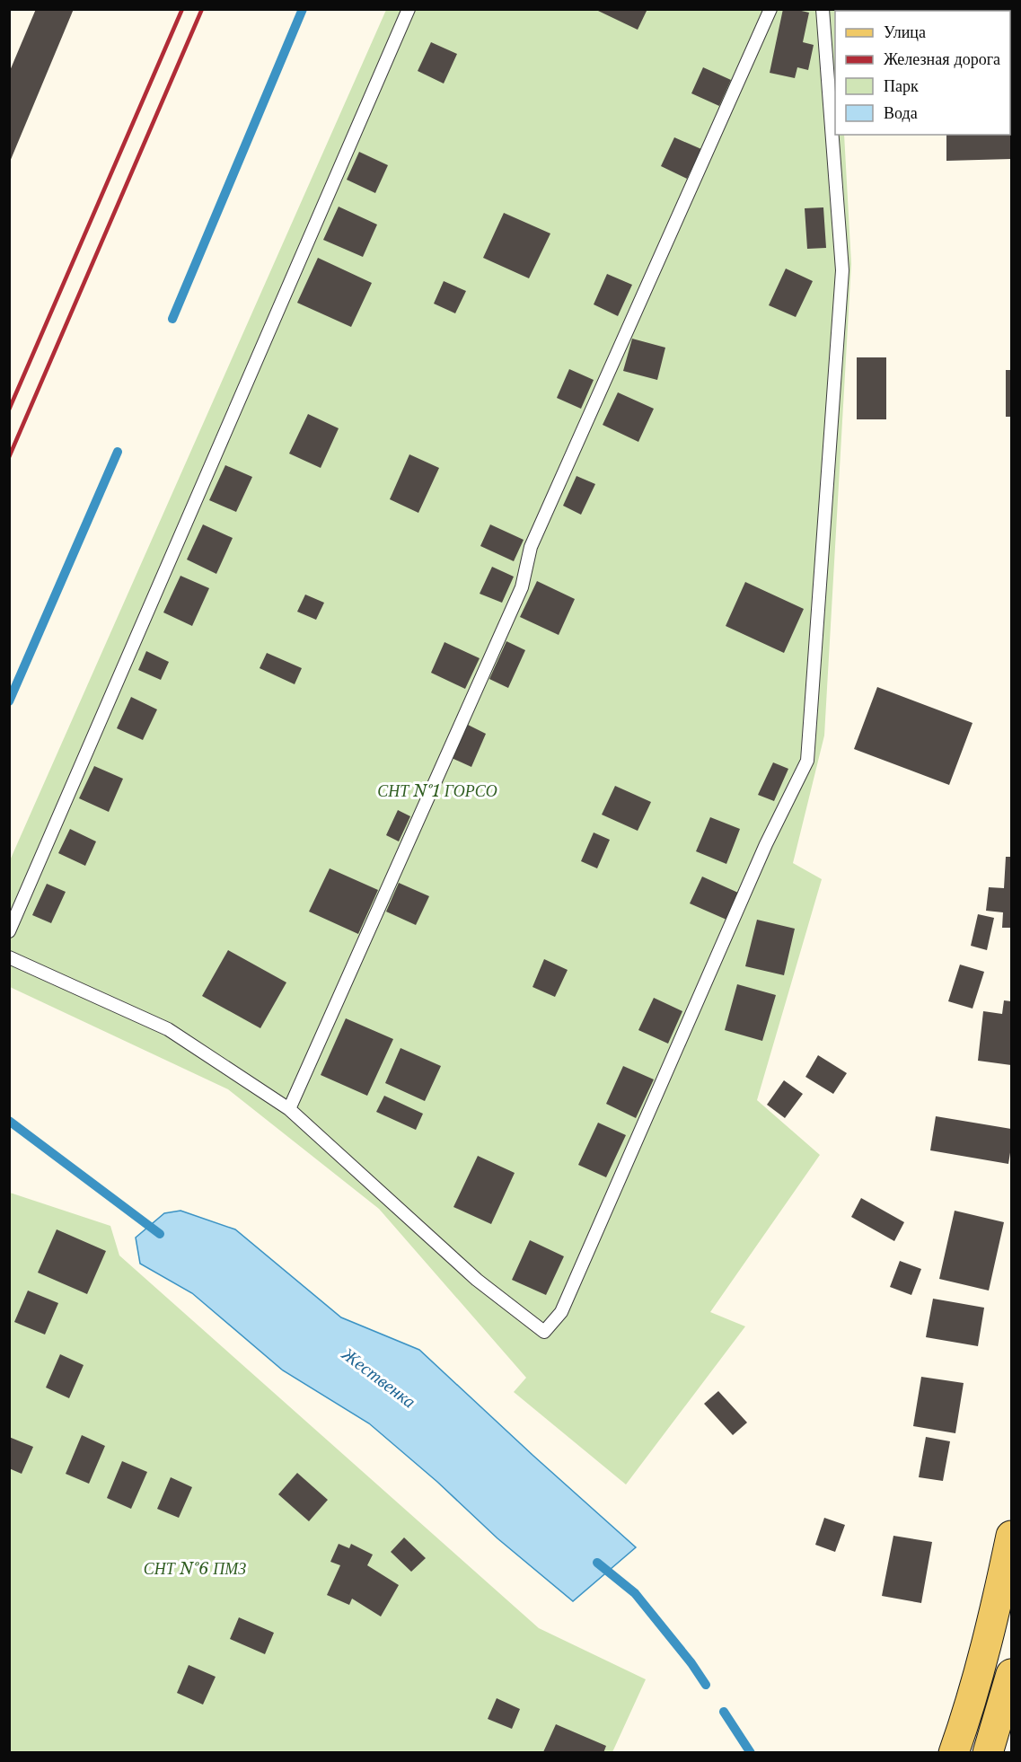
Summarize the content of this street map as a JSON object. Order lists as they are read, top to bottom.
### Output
{
  "water": ["Жественка"],
  "parks": ["СНТ №1 ГОРСО", "СНТ №6 ПМЗ"],
  "legend": [
    "Улица",
    "Железная дорога",
    "Парк",
    "Вода"
  ]
}
